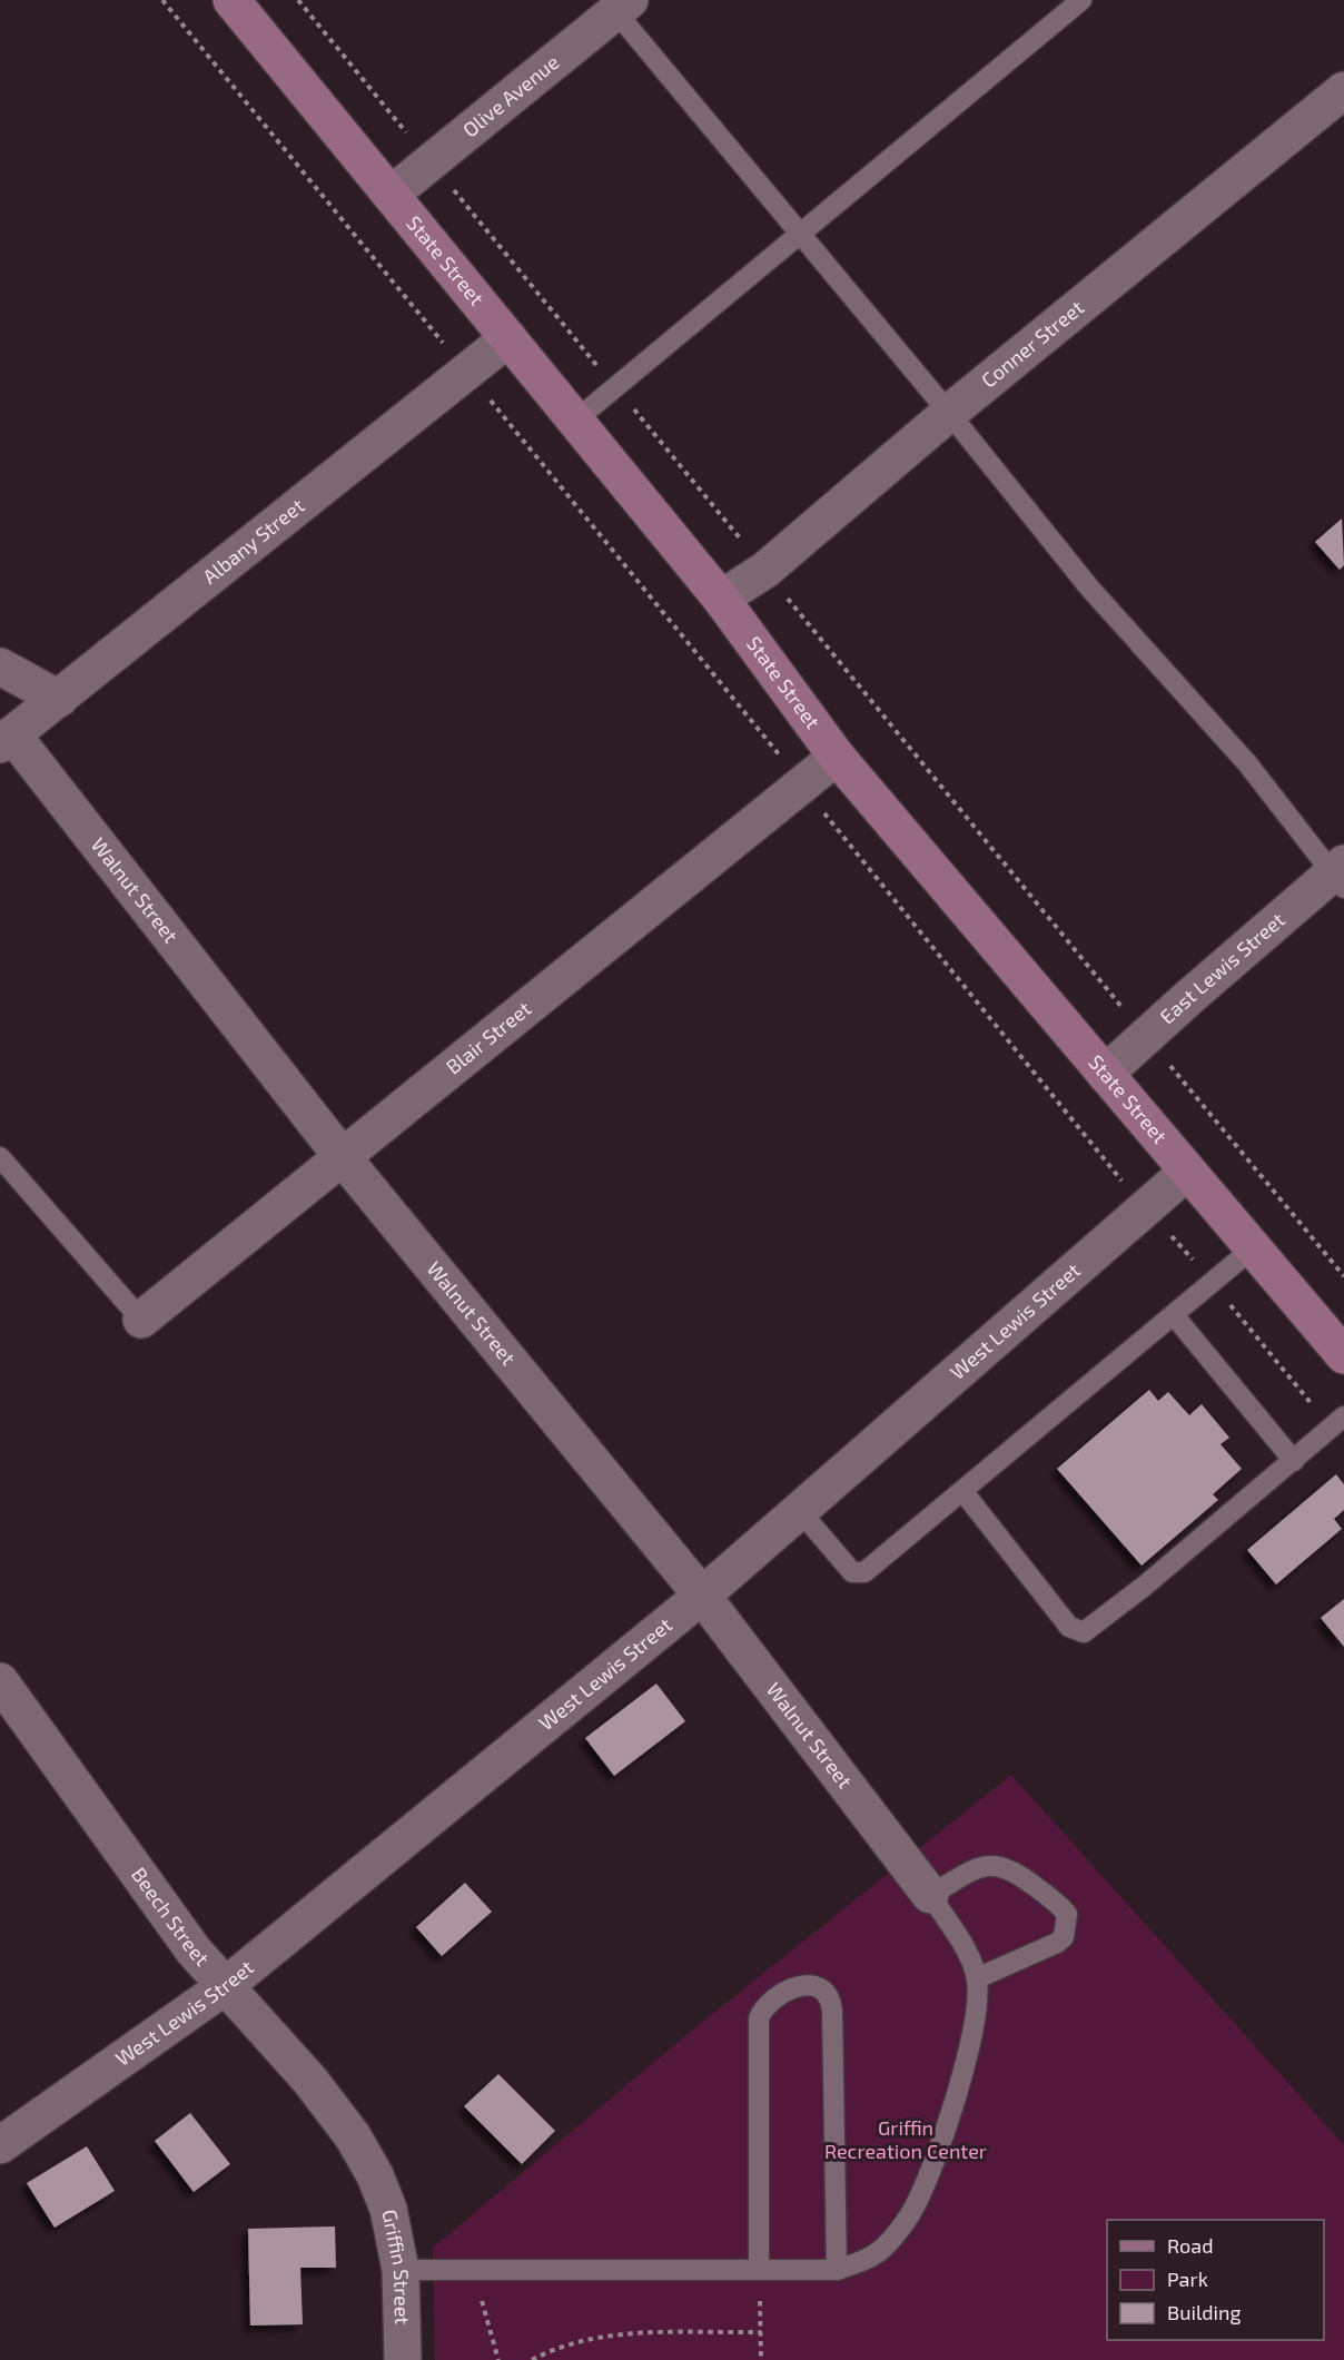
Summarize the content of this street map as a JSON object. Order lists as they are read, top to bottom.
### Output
{
  "streets": {
    "main road": ["State Street"],
    "street": [
      "Olive Avenue",
      "Conner Street",
      "Albany Street",
      "Walnut Street",
      "East Lewis Street",
      "Blair Street",
      "West Lewis Street",
      "Beech Street",
      "Griffin Street"
    ]
  },
  "crossings": [
    ["Olive Avenue", "State Street"],
    ["State Street", "Conner Street"],
    ["State Street", "Albany Street"],
    ["State Street", "East Lewis Street"],
    ["State Street", "Blair Street"],
    ["State Street", "West Lewis Street"],
    ["Albany Street", "Walnut Street"],
    ["Walnut Street", "Blair Street"],
    ["Walnut Street", "West Lewis Street"],
    ["West Lewis Street", "Beech Street"],
    ["Beech Street", "Griffin Street"]
  ],
  "parks": ["Griffin Recreation Center"],
  "legend": ["Road", "Park", "Building"]
}
